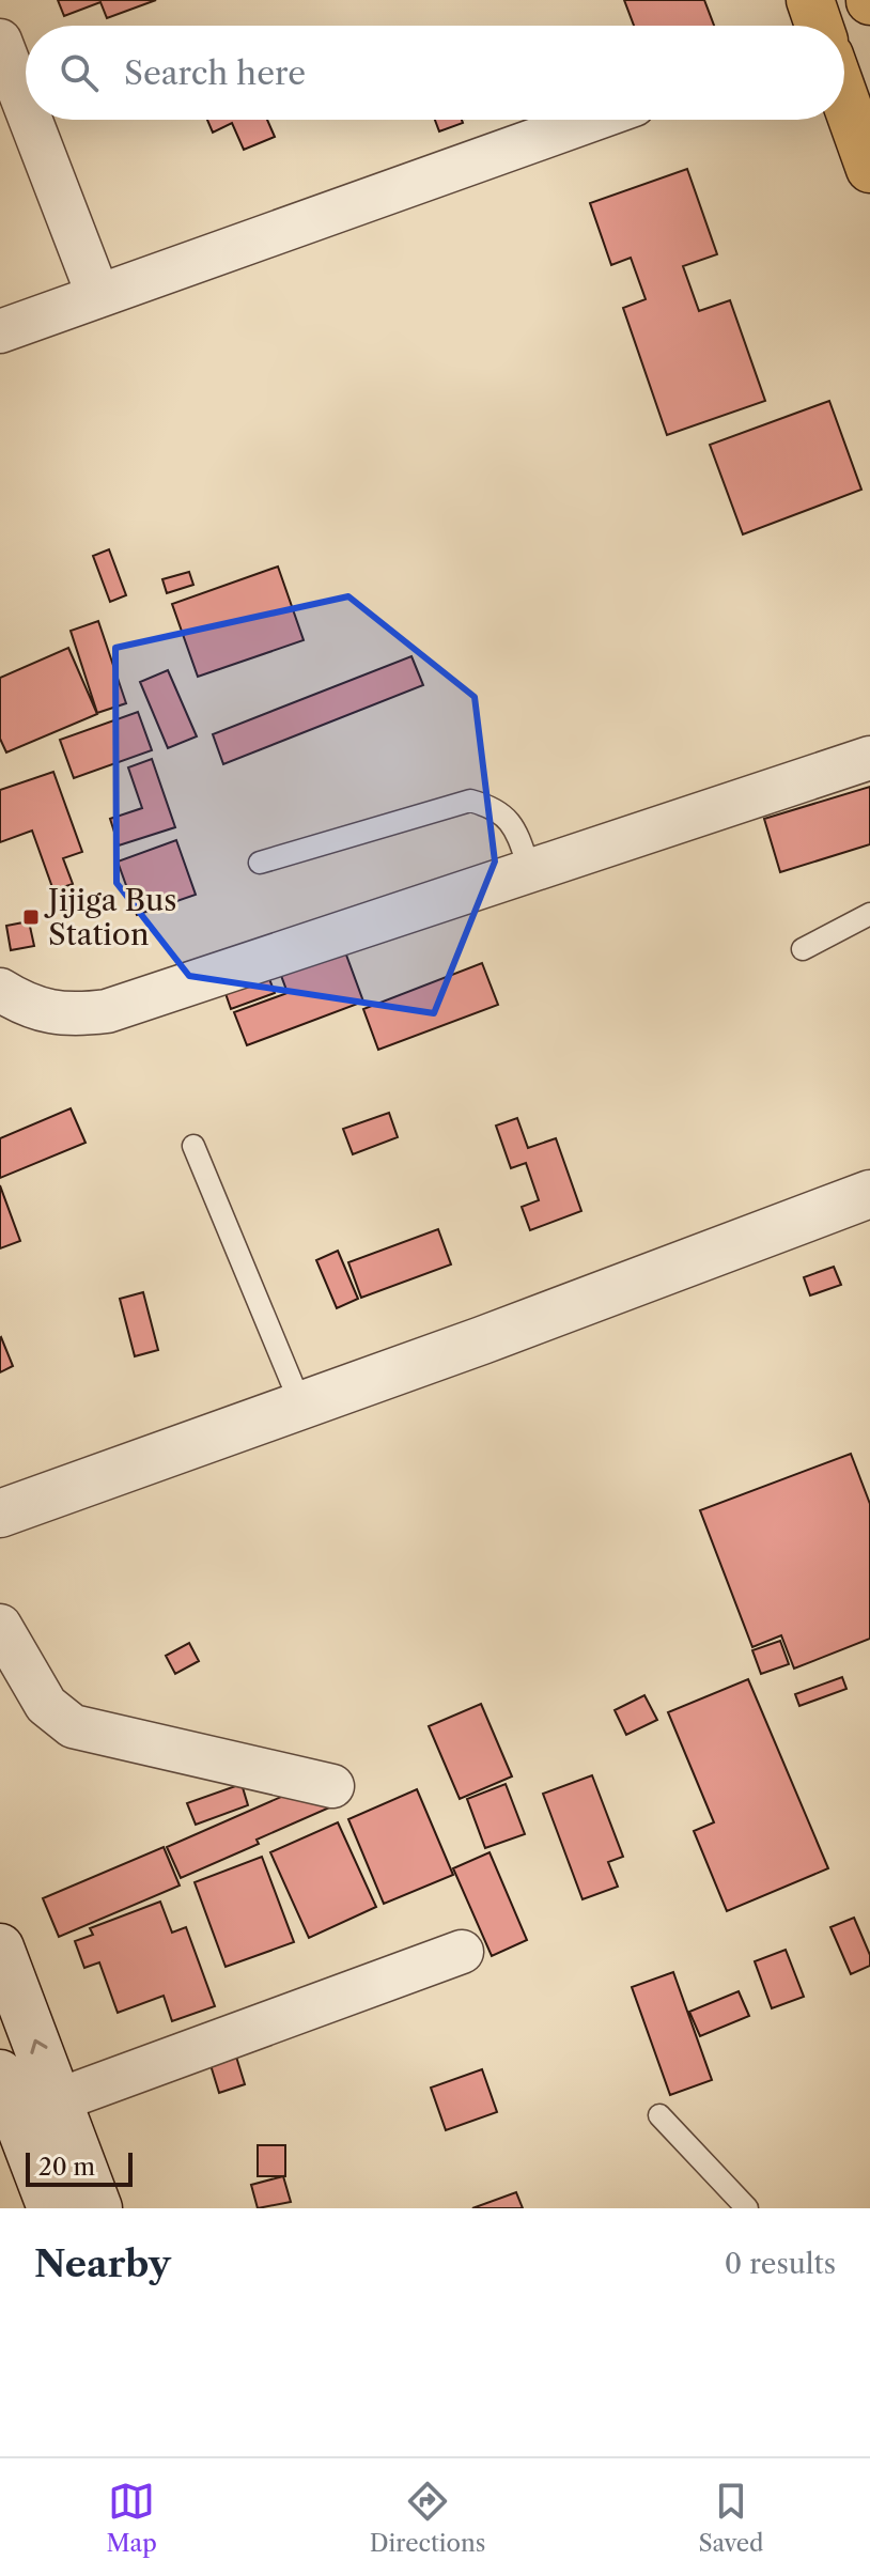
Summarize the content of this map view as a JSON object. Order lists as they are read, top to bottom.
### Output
{
  "places": {
    "transit": ["Jijiga Bus Station"]
  },
  "scale_bar": "20 m",
  "page": {
    "search": "Search here",
    "scale": "20 m",
    "heading": ["Nearby", "0 results"],
    "nav": ["Map", "Directions", "Saved"]
  }
}
